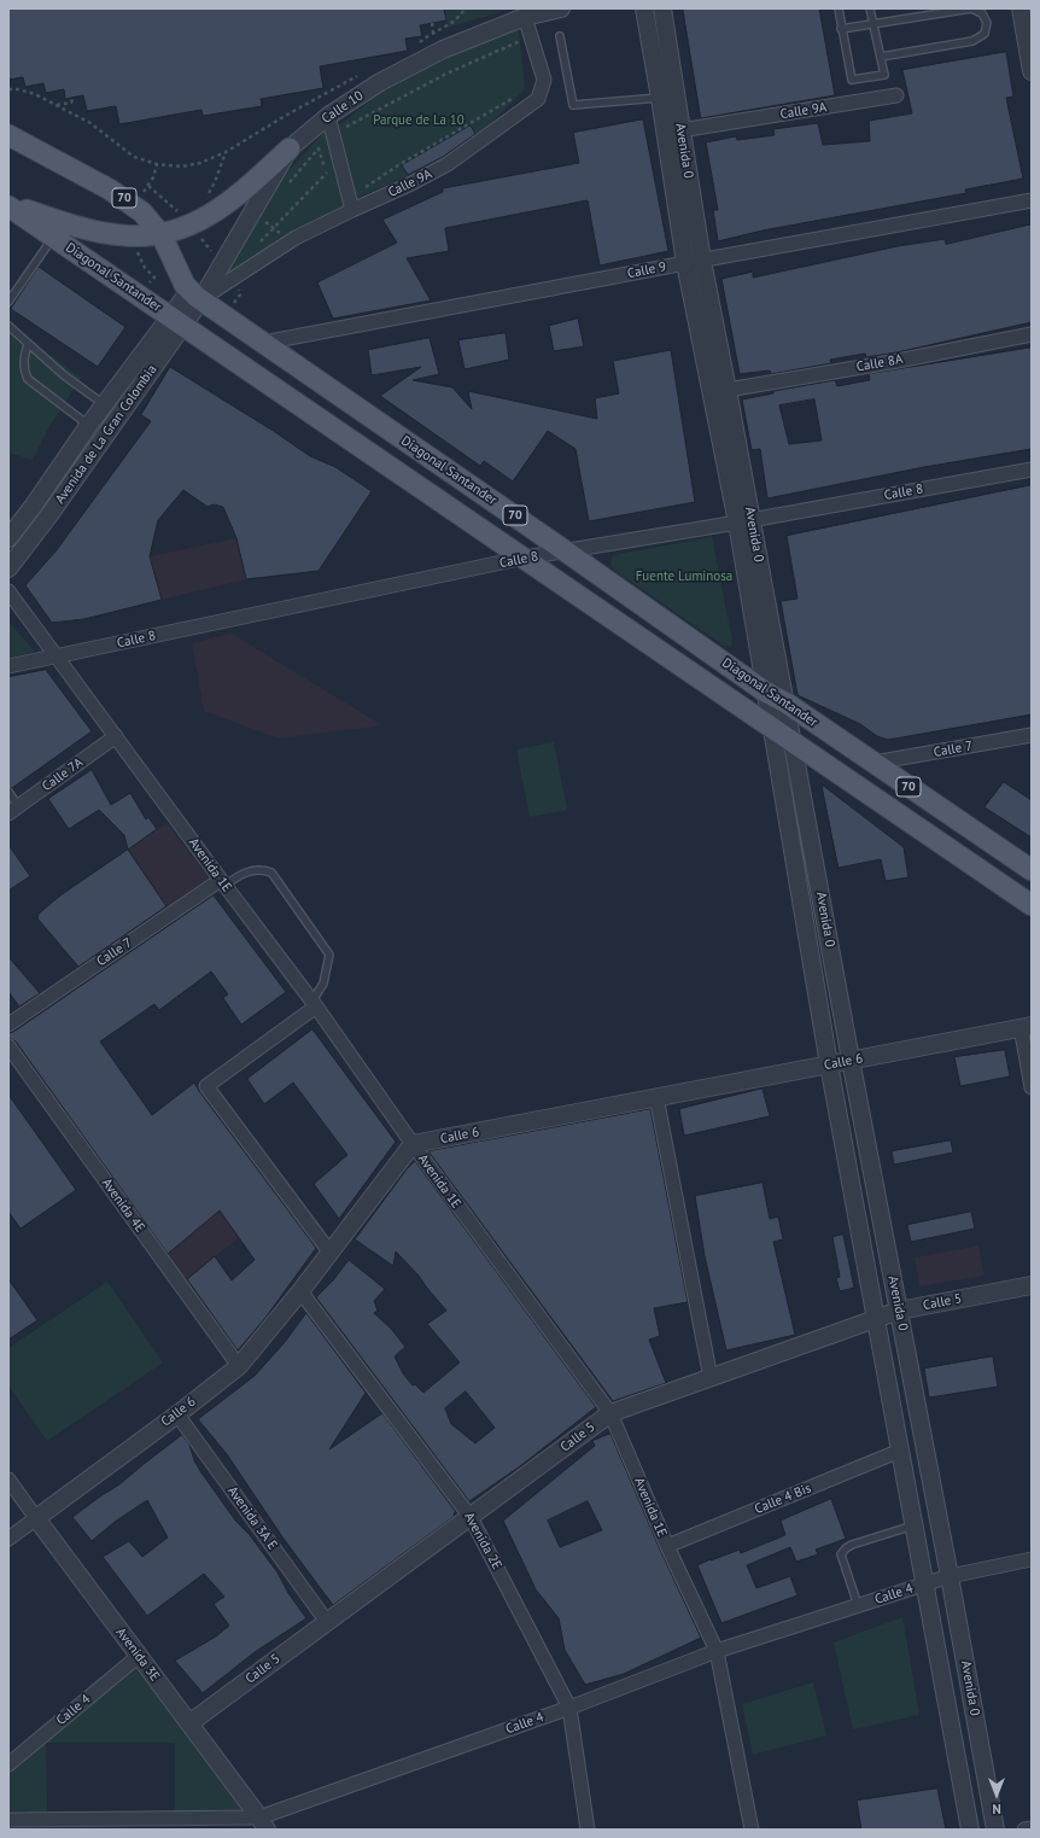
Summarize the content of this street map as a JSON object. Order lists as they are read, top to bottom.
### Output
{
  "streets": {
    "main road": ["70", "Diagonal Santander"],
    "street": [
      "Calle 10",
      "Calle 9A",
      "Avenida 0",
      "Calle 9",
      "Calle 8A",
      "Avenida de La Gran Colombia",
      "Calle 8",
      "Calle 7",
      "Calle 7A",
      "Avenida 1E",
      "Calle 6",
      "Avenida 4E",
      "Calle 5",
      "Calle 4 Bis",
      "Avenida 3A E",
      "Avenida 2E",
      "Calle 4",
      "Avenida 3E"
    ]
  },
  "crossings": [
    ["Calle 10", "Calle 9A"],
    ["Calle 10", "Diagonal Santander"],
    ["Calle 10", "Avenida de La Gran Colombia"],
    ["Calle 9A", "Avenida 0"],
    ["Calle 9A", "Diagonal Santander"],
    ["Calle 9A", "Avenida de La Gran Colombia"],
    ["Avenida 0", "Calle 9"],
    ["Avenida 0", "Diagonal Santander"],
    ["Avenida 0", "Calle 8A"],
    ["Avenida 0", "Calle 8"],
    ["Avenida 0", "Calle 6"],
    ["Avenida 0", "Calle 5"],
    ["Avenida 0", "Calle 4 Bis"],
    ["Avenida 0", "Calle 4"],
    ["Calle 9", "Diagonal Santander"],
    ["Diagonal Santander", "Avenida de La Gran Colombia"],
    ["Diagonal Santander", "Calle 8"],
    ["Diagonal Santander", "Calle 7"],
    ["Calle 8", "Avenida 1E"],
    ["Calle 7", "Avenida 1E"],
    ["Calle 7A", "Avenida 1E"],
    ["Avenida 1E", "Calle 6"],
    ["Avenida 1E", "Calle 5"],
    ["Avenida 1E", "Calle 4 Bis"],
    ["Avenida 1E", "Calle 4"],
    ["Calle 6", "Avenida 4E"],
    ["Calle 6", "Avenida 3A E"],
    ["Calle 6", "Avenida 2E"],
    ["Calle 6", "Avenida 3E"],
    ["Calle 5", "Avenida 3A E"],
    ["Calle 5", "Avenida 2E"],
    ["Calle 5", "Avenida 3E"],
    ["Avenida 2E", "Calle 4"],
    ["Calle 4", "Avenida 3E"]
  ],
  "parks": ["Parque de La 10", "Fuente Luminosa"],
  "north": "bottom"
}
